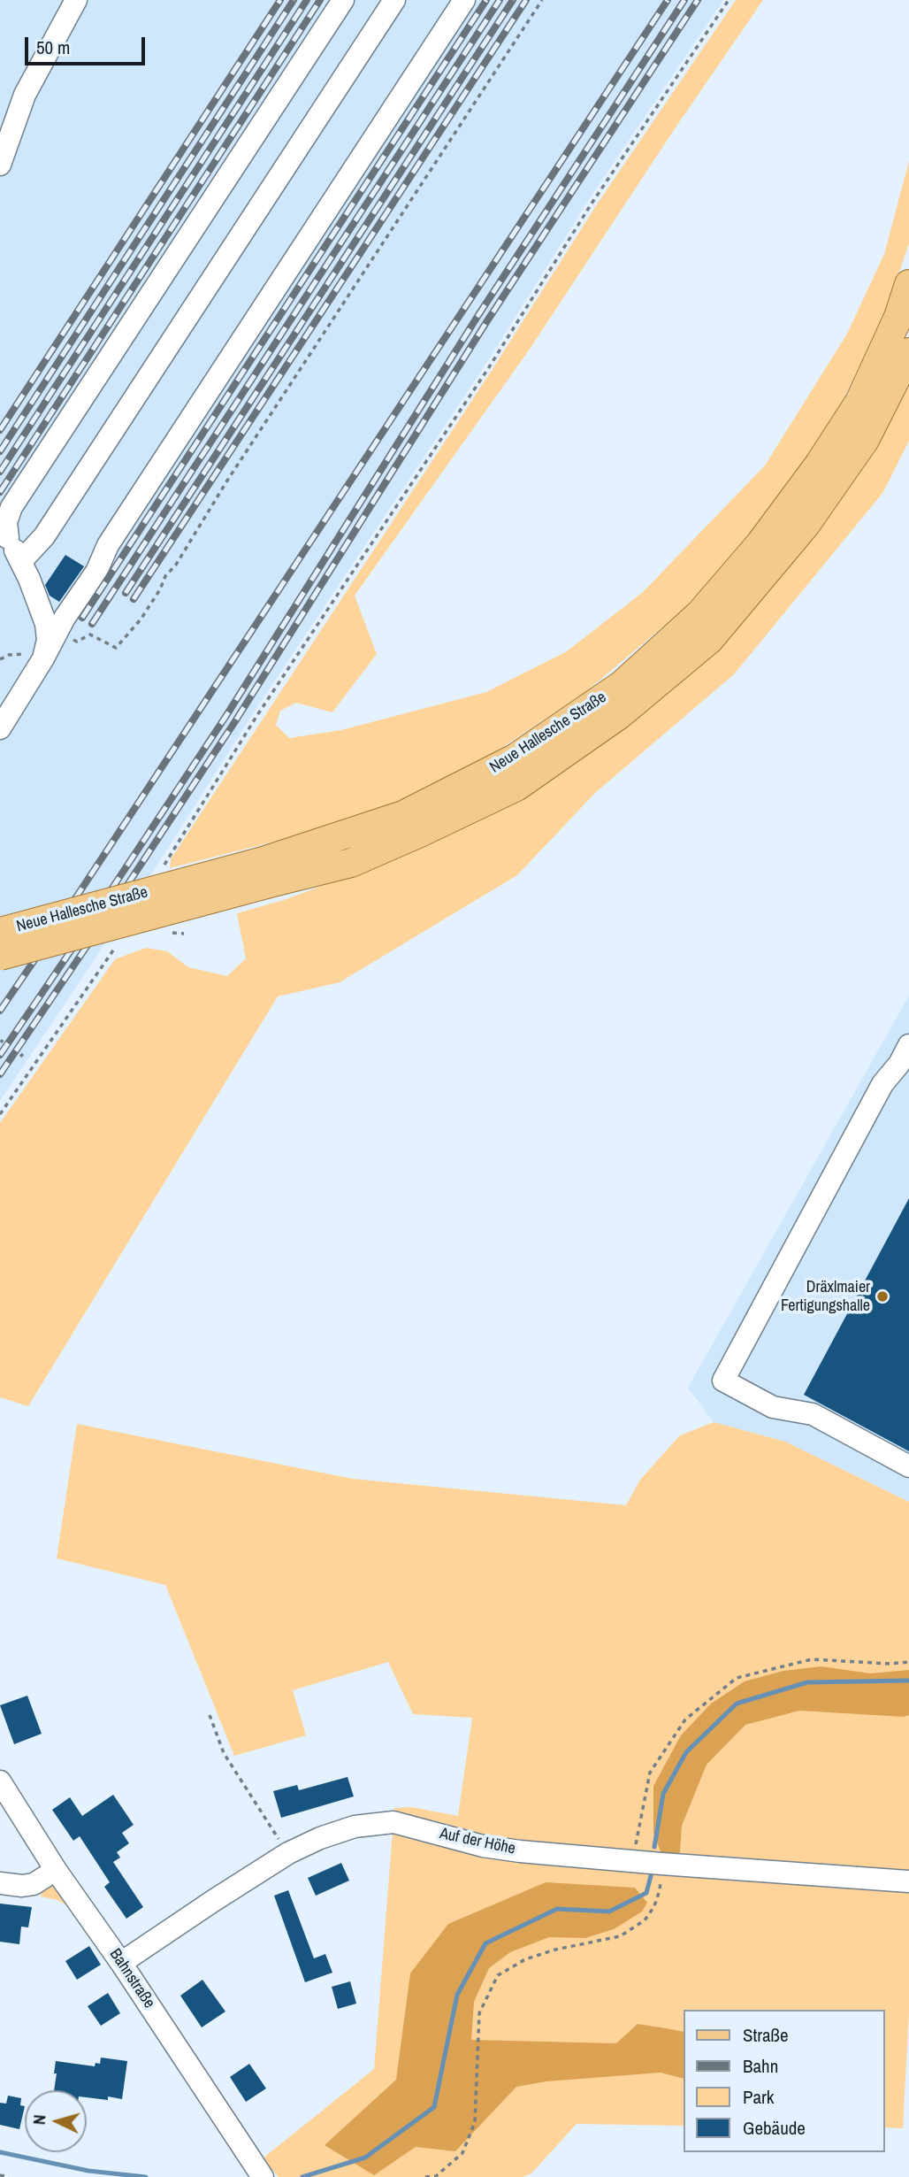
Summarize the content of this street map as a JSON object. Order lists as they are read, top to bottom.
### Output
{
  "streets": {
    "main road": ["Neue Hallesche Straße"],
    "street": ["Auf der Höhe", "Bahnstraße"]
  },
  "crossings": [
    ["Auf der Höhe", "Bahnstraße"]
  ],
  "places": ["Dräxlmaier Fertigungshalle"],
  "legend": [
    "Straße",
    "Bahn",
    "Park",
    "Gebäude"
  ],
  "scale_bar": "50 m",
  "north": "left"
}
